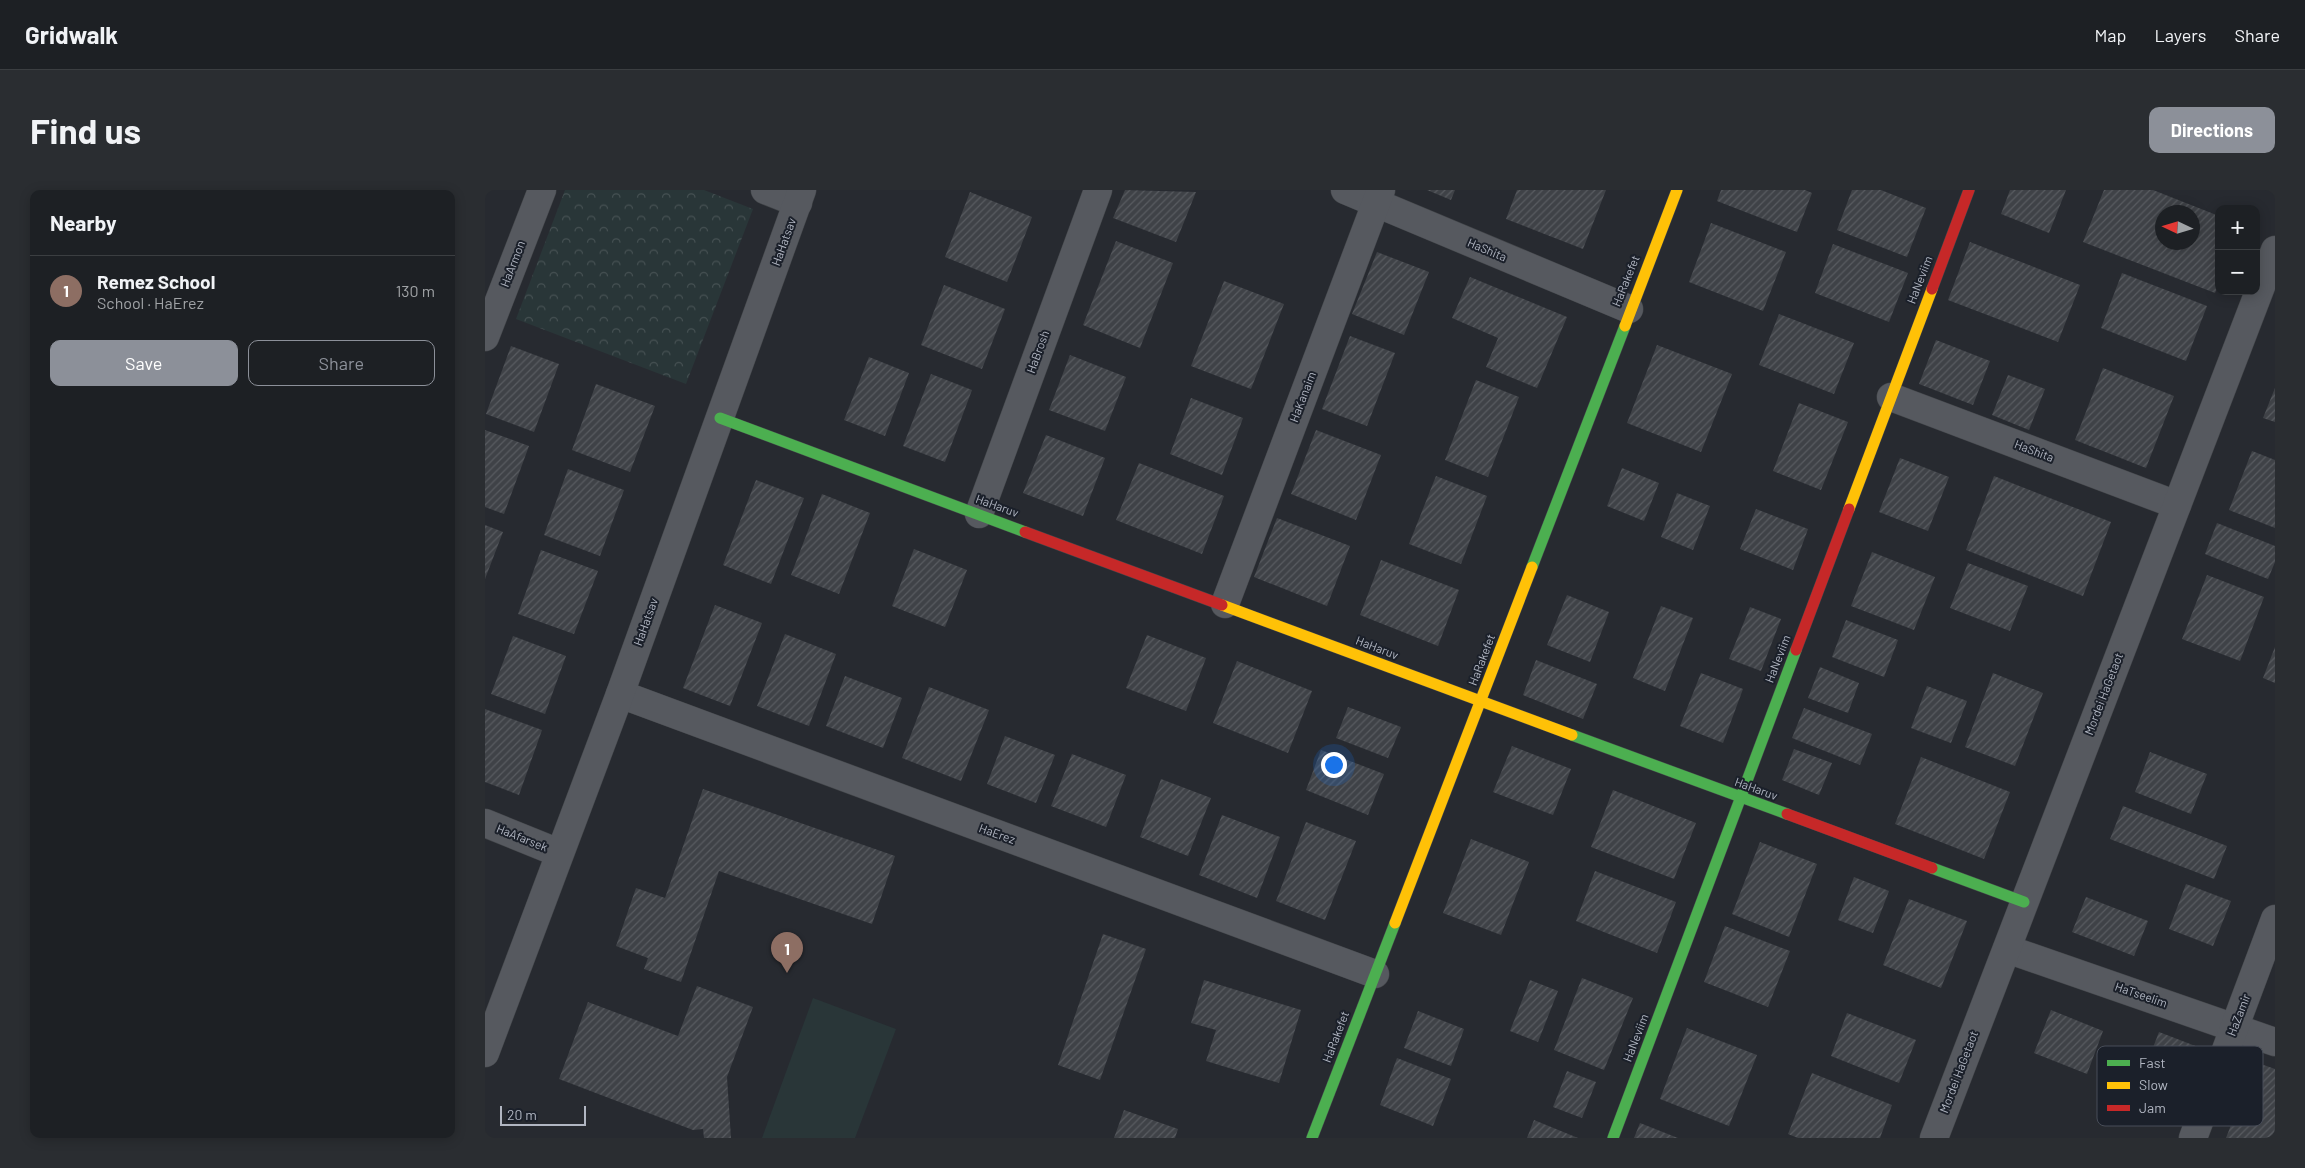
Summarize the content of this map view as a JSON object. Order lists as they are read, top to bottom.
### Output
{
  "streets": {
    "street": [
      "HaHatsav",
      "HaShita",
      "HaArmon",
      "HaNeviim",
      "HaRakefet",
      "HaBrosh",
      "HaKanaim",
      "HaHaruv",
      "Mordei HaGetaot",
      "HaErez",
      "HaAfarsek",
      "HaTseelim",
      "HaZamir"
    ]
  },
  "crossings": [
    ["HaHatsav", "HaHaruv"],
    ["HaHatsav", "HaErez"],
    ["HaHatsav", "HaAfarsek"],
    ["HaShita", "HaNeviim"],
    ["HaShita", "HaRakefet"],
    ["HaShita", "HaKanaim"],
    ["HaShita", "Mordei HaGetaot"],
    ["HaNeviim", "HaHaruv"],
    ["HaRakefet", "HaHaruv"],
    ["HaRakefet", "HaErez"],
    ["HaBrosh", "HaHaruv"],
    ["HaKanaim", "HaHaruv"],
    ["HaHaruv", "Mordei HaGetaot"],
    ["Mordei HaGetaot", "HaTseelim"],
    ["HaTseelim", "HaZamir"]
  ],
  "legend": ["Fast", "Slow", "Jam"],
  "scale_bar": "20 m",
  "north": "left",
  "page": {
    "header": "Gridwalk",
    "nav": ["Map", "Layers", "Share"],
    "buttons": [
      "Directions",
      ["Save", "Share"]
    ],
    "title": "Find us",
    "heading": "Nearby",
    "map_buttons": ["+", "−"],
    "list": [
      {
        "mark": "1",
        "name": "Remez School",
        "note": "School · HaErez",
        "value": "130 m"
      }
    ],
    "pins": "1",
    "scale": "20 m"
  }
}
